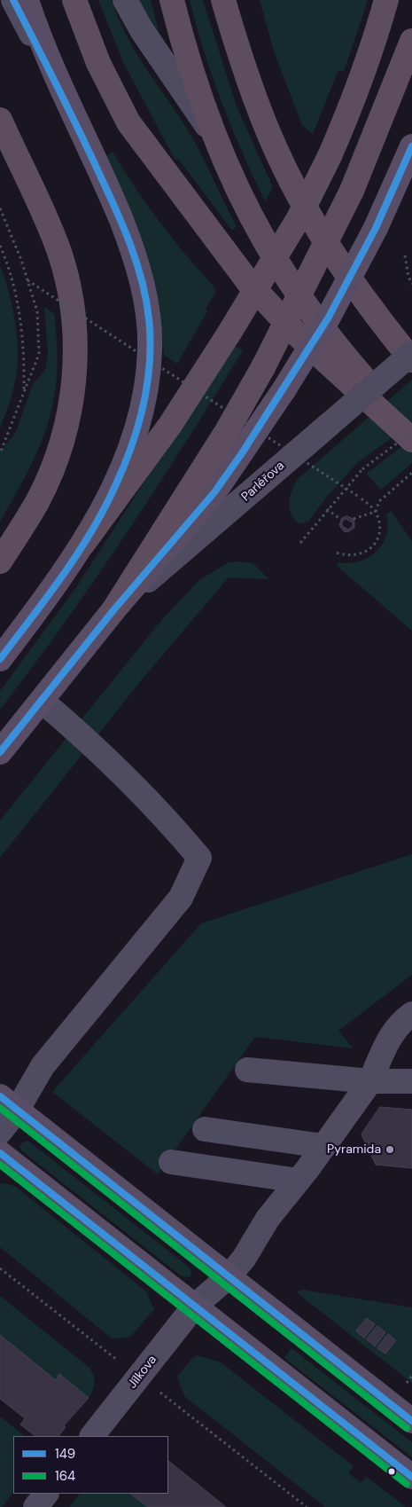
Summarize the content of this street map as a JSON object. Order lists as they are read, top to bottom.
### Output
{
  "streets": {
    "street": ["Parléřova", "Jílkova"]
  },
  "places": ["Pyramida"],
  "lines": ["transit line 149", "transit line 164"],
  "legend": ["149", "164"]
}
